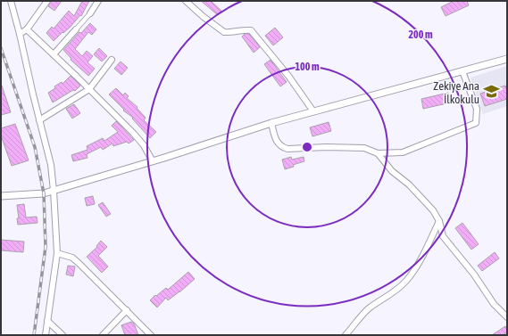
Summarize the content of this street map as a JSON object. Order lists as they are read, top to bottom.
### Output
{
  "places": {
    "school or university": ["Zekiye Ana İlkokulu"]
  },
  "rings": ["200 m", "100 m"]
}
